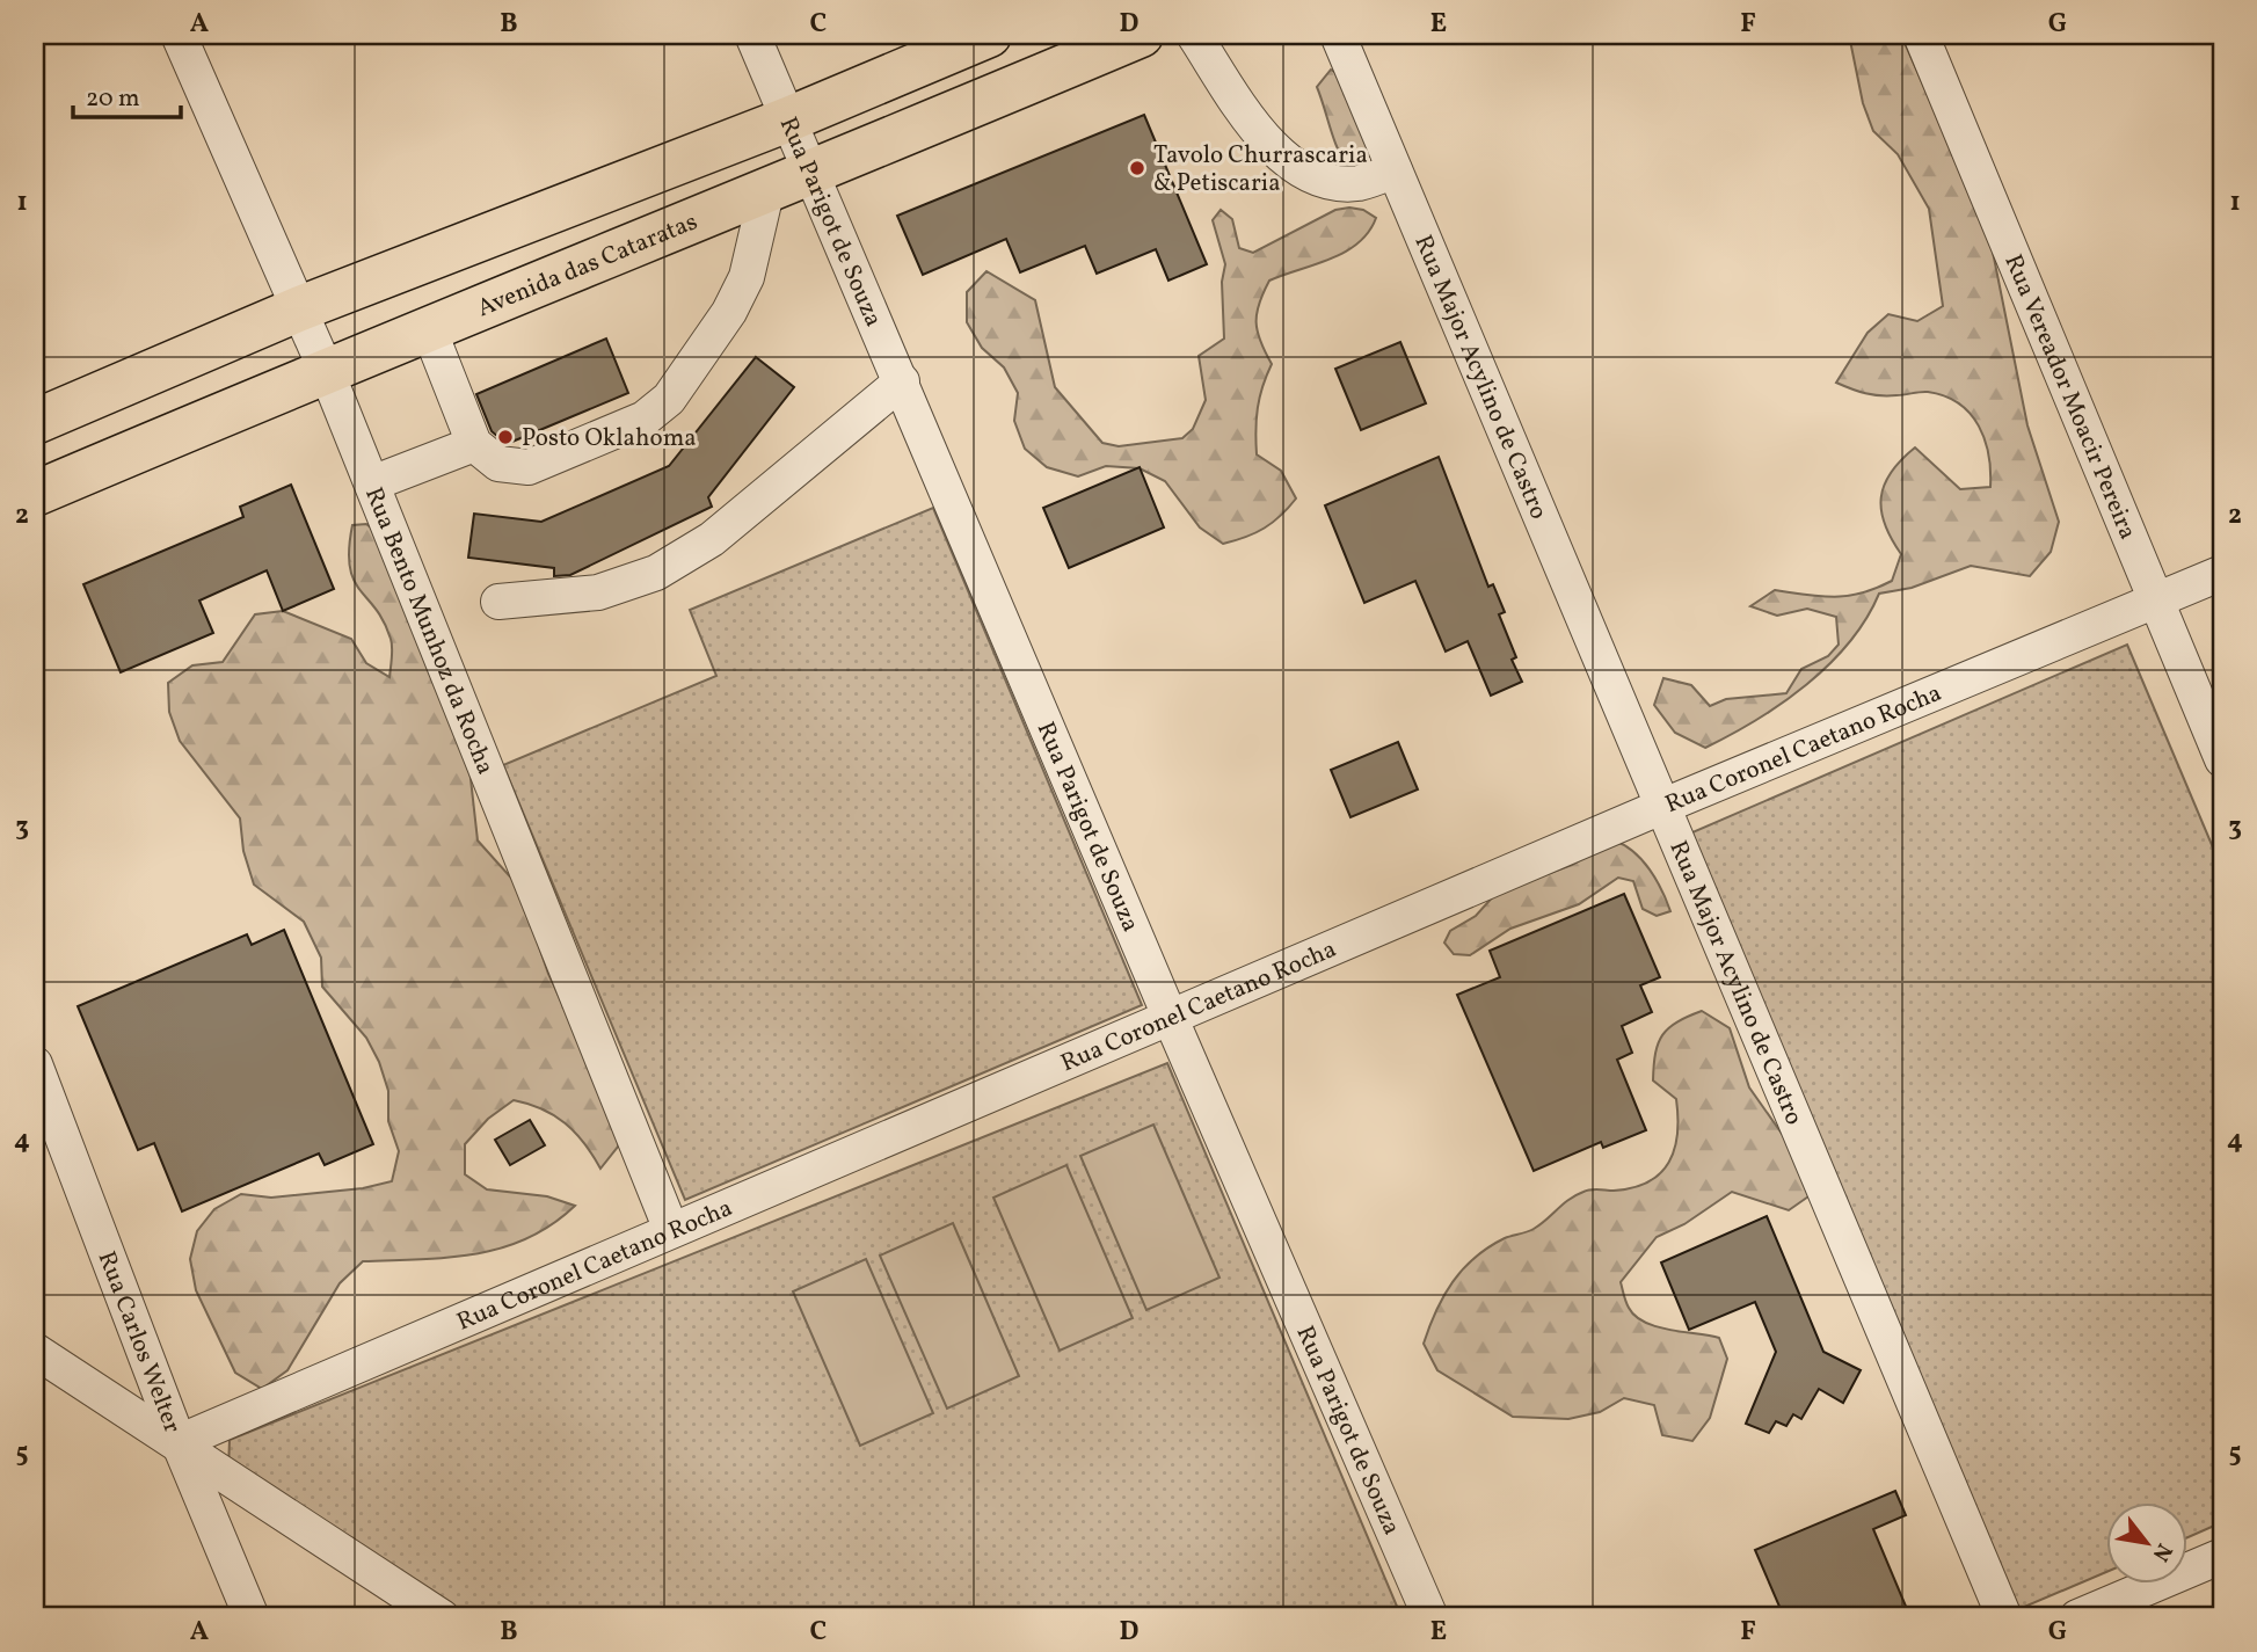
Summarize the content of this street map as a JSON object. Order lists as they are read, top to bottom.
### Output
{
  "streets": {
    "main road": ["Avenida das Cataratas"],
    "street": [
      "Rua Parigot de Souza",
      "Rua Major Acylino de Castro",
      "Rua Vereador Moacir Pereira",
      "Rua Bento Munhoz da Rocha",
      "Rua Coronel Caetano Rocha",
      "Rua Carlos Welter"
    ]
  },
  "crossings": [
    ["Rua Parigot de Souza", "Avenida das Cataratas"],
    ["Rua Parigot de Souza", "Rua Coronel Caetano Rocha"],
    ["Avenida das Cataratas", "Rua Bento Munhoz da Rocha"],
    ["Rua Major Acylino de Castro", "Rua Coronel Caetano Rocha"],
    ["Rua Vereador Moacir Pereira", "Rua Coronel Caetano Rocha"],
    ["Rua Bento Munhoz da Rocha", "Rua Coronel Caetano Rocha"],
    ["Rua Coronel Caetano Rocha", "Rua Carlos Welter"]
  ],
  "places": ["Tavolo Churrascaria & Petiscaria", "Posto Oklahoma"],
  "scale_bar": "20 m",
  "north": "bottom right",
  "grid": {
    "columns": [
      "A",
      "B",
      "C",
      "D",
      "E",
      "F",
      "G"
    ],
    "rows": [
      "1",
      "2",
      "3",
      "4",
      "5"
    ]
  }
}
